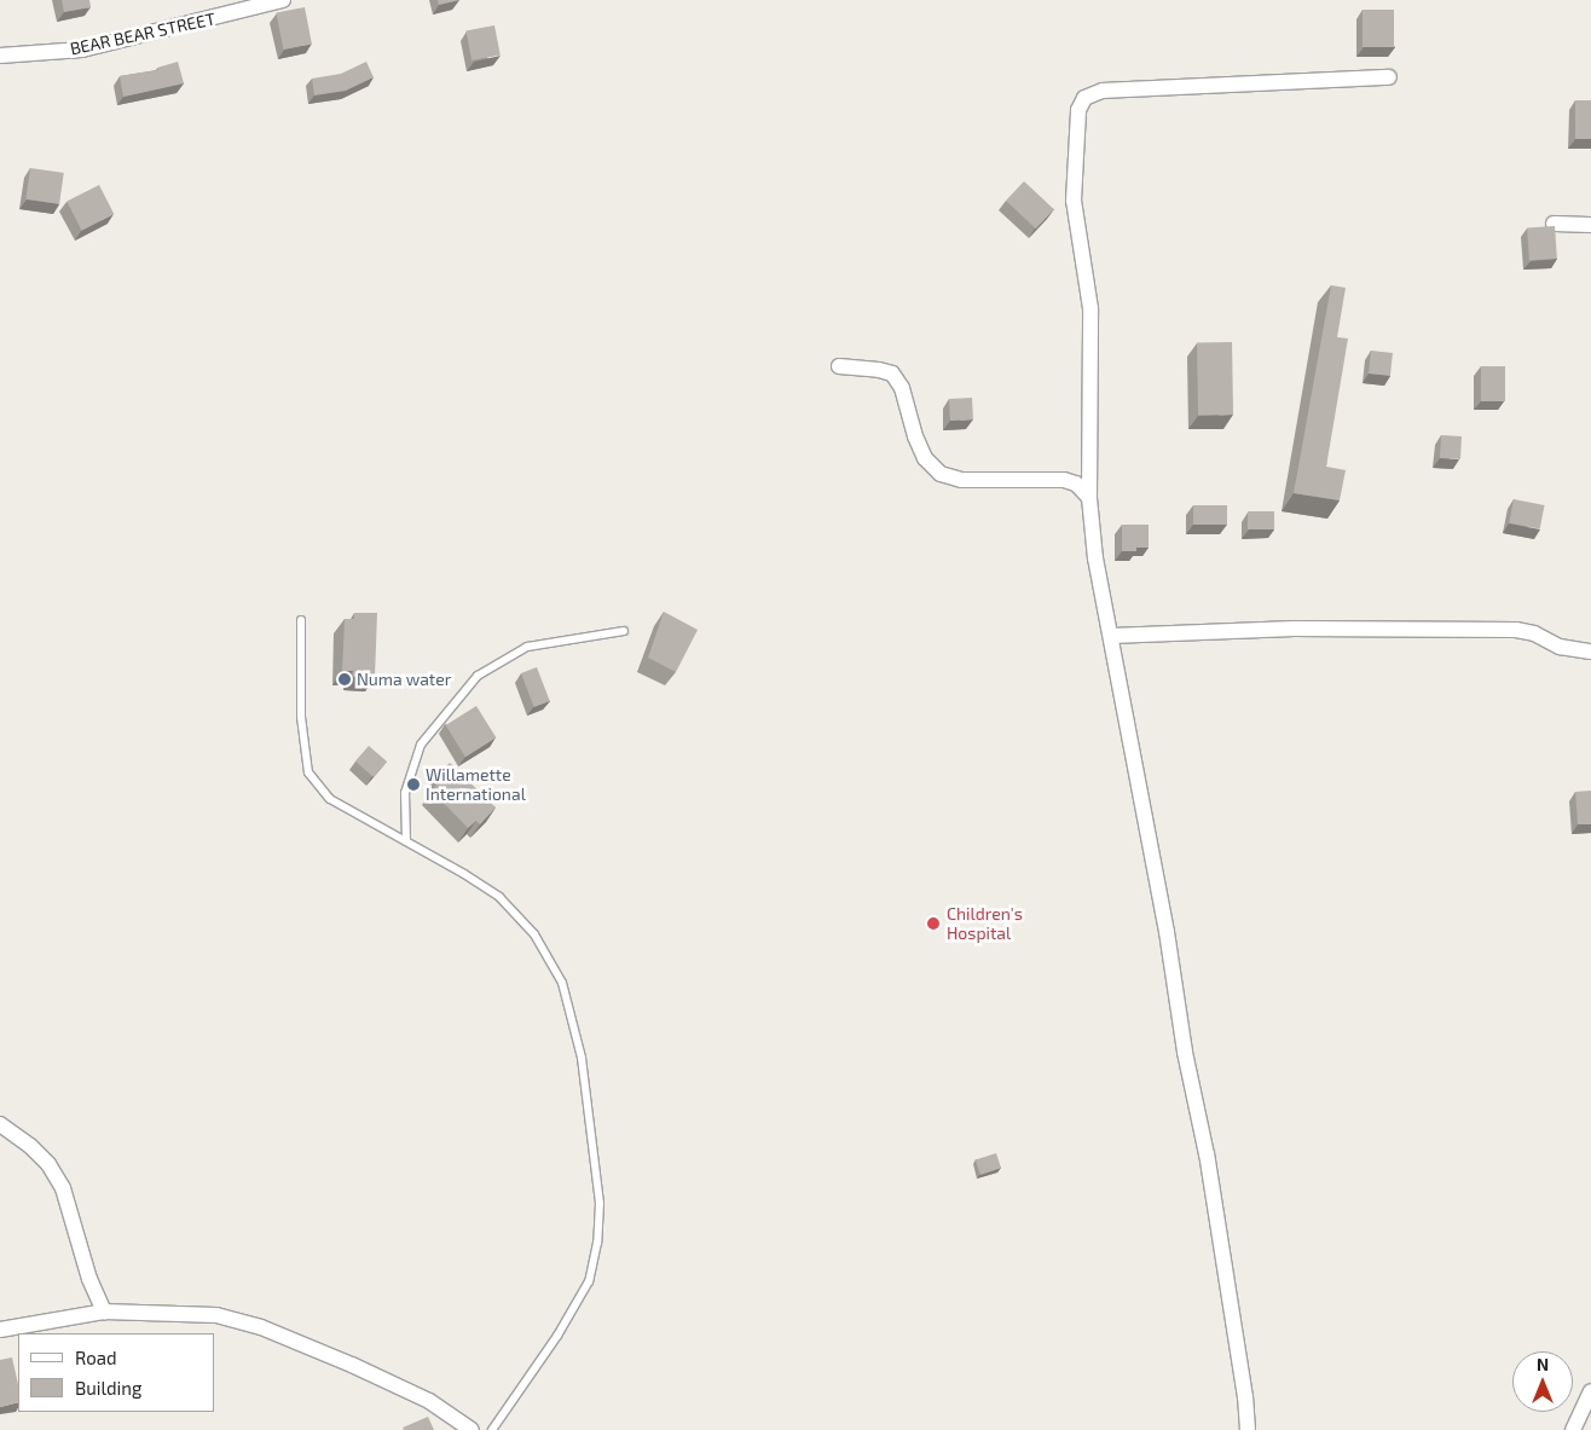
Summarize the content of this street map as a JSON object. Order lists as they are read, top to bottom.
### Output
{
  "streets": {
    "street": ["BEAR BEAR STREET"]
  },
  "places": ["Numa water", "Willamette International", "Children's Hospital"],
  "legend": ["Road", "Building"],
  "north": "top"
}
